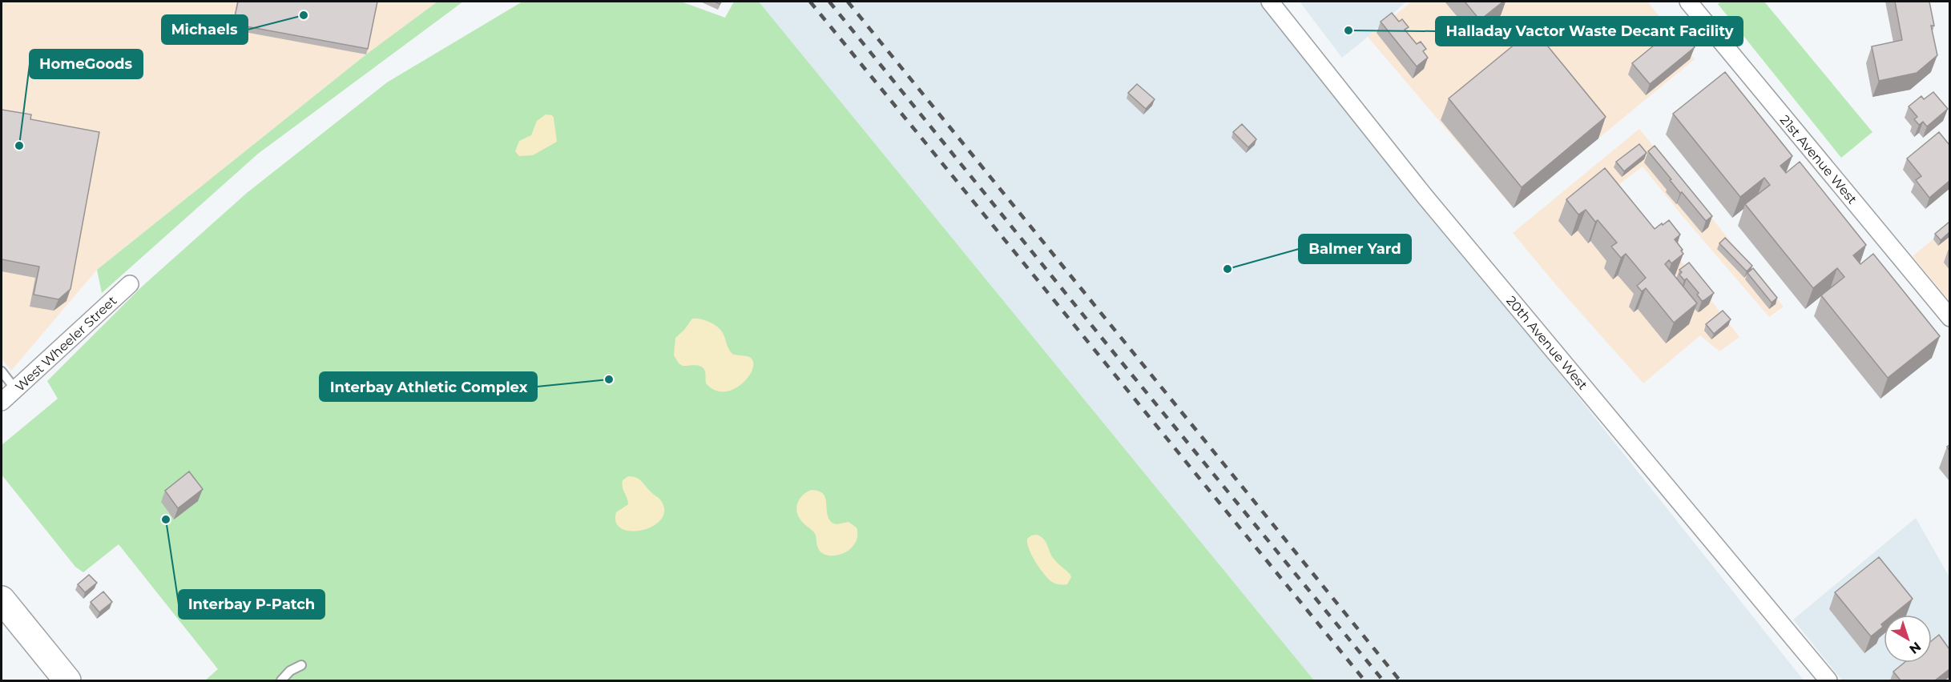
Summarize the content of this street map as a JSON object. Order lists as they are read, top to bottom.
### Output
{
  "streets": {
    "street": ["21st Avenue West", "20th Avenue West", "West Wheeler Street"]
  },
  "places": [
    "Michaels",
    "Halladay Vactor Waste Decant Facility",
    "HomeGoods",
    "Balmer Yard",
    "Interbay Athletic Complex",
    "Interbay P-Patch"
  ],
  "north": "bottom right"
}
